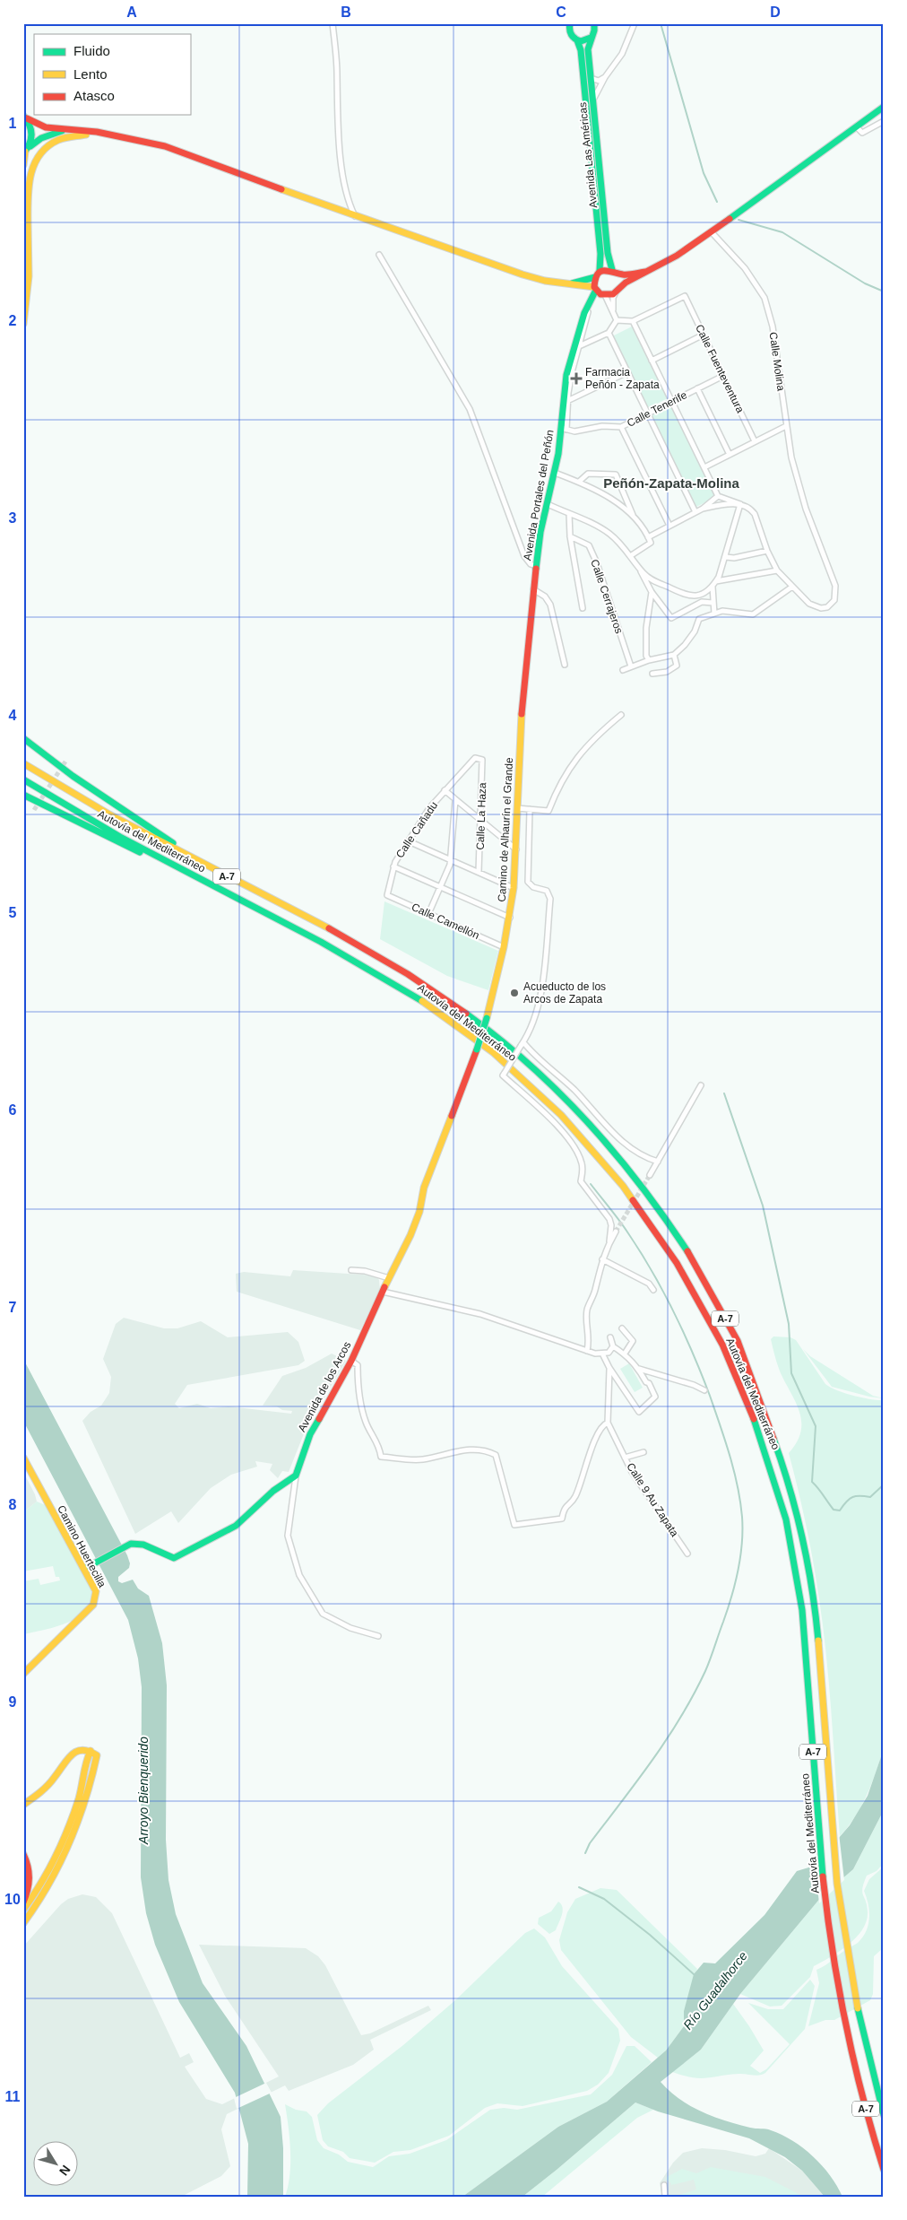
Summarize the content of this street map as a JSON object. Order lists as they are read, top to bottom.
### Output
{
  "streets": {
    "main road": [
      "Avenida Las Américas",
      "Avenida Portales del Peñón",
      "Camino de Alhaurín el Grande",
      "Autovía del Mediterráneo",
      "A-7",
      "Avenida de los Arcos",
      "Camino Huertecilla"
    ],
    "street": [
      "Calle Molina",
      "Calle Fuenteventura",
      "Calle Tenerife",
      "Calle Cerrajeros",
      "Calle La Haza",
      "Calle Cañadu",
      "Calle Camellón",
      "Calle 9 Au Zapata"
    ]
  },
  "crossings": [
    ["Avenida Las Américas", "Avenida Portales del Peñón"],
    ["Calle Fuenteventura", "Calle Tenerife"],
    ["Calle Tenerife", "Avenida Portales del Peñón"],
    ["Avenida Portales del Peñón", "Camino de Alhaurín el Grande"],
    ["Calle La Haza", "Calle Cañadu"],
    ["Calle Cañadu", "Calle Camellón"],
    ["Camino de Alhaurín el Grande", "Calle Camellón"],
    ["Camino de Alhaurín el Grande", "Avenida de los Arcos"]
  ],
  "districts": ["Peñón-Zapata-Molina"],
  "water": ["Arroyo Bienquerido", "Río Guadalhorce"],
  "places": {
    "health": ["Farmacia Peñón - Zapata"],
    "other": ["Acueducto de los Arcos de Zapata"]
  },
  "legend": ["Fluido", "Lento", "Atasco"],
  "north": "bottom right",
  "grid": {
    "columns": [
      "A",
      "B",
      "C",
      "D"
    ],
    "rows": [
      "1",
      "2",
      "3",
      "4",
      "5",
      "6",
      "7",
      "8",
      "9",
      "10",
      "11"
    ]
  }
}
